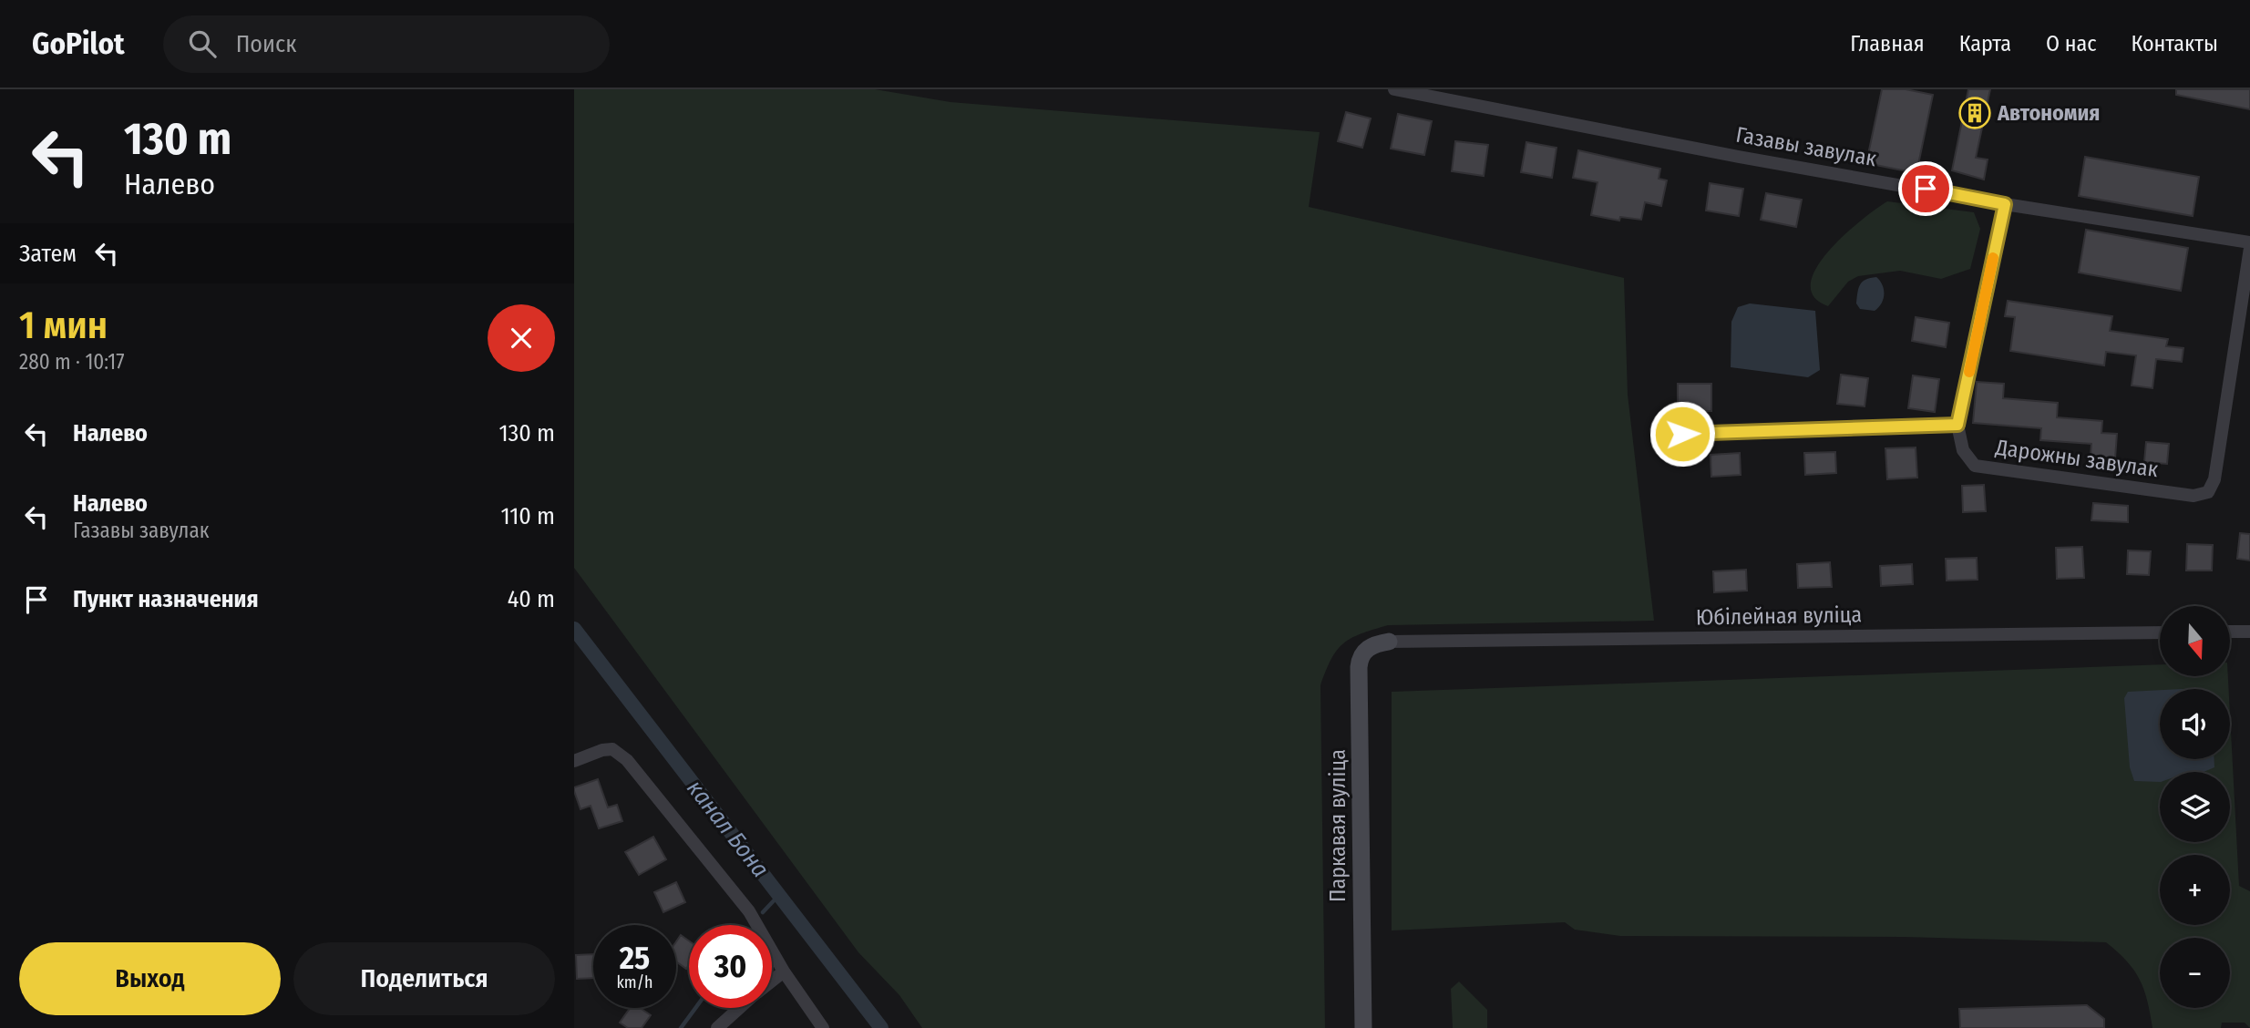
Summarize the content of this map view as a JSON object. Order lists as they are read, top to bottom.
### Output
{
  "streets": {
    "street": [
      "Газавы завулак",
      "Дарожны завулак",
      "Юбілейная вуліца",
      "Паркавая вуліца"
    ]
  },
  "crossings": [
    ["Юбілейная вуліца", "Паркавая вуліца"]
  ],
  "water": ["канал Бона"],
  "places": {
    "building": ["Автономия"]
  },
  "north": "bottom",
  "page": {
    "header": "GoPilot",
    "search": "Поиск",
    "nav": [
      "Главная",
      "Карта",
      "О нас",
      "Контакты"
    ],
    "turn": ["130 m", "Налево"],
    "then": "Затем",
    "heading": ["1 мин", "280 m · 10:17"],
    "list": [
      {
        "name": "Налево",
        "value": "130 m"
      },
      {
        "name": "Налево",
        "note": "Газавы завулак",
        "value": "110 m"
      },
      {
        "name": "Пункт назначения",
        "value": "40 m"
      }
    ],
    "map_buttons": ["+", "−"],
    "speed": "25 km/h",
    "limit": "30",
    "buttons": ["Выход", "Поделиться"]
  }
}
